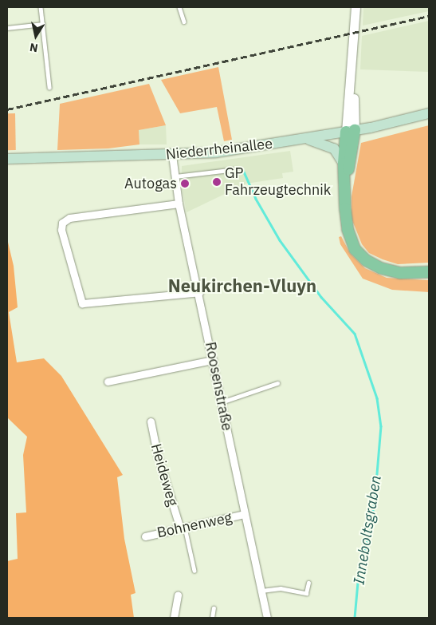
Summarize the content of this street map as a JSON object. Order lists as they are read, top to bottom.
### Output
{
  "streets": {
    "main road": ["Niederrheinallee"],
    "street": ["Roosenstraße", "Heideweg", "Bohnenweg"]
  },
  "crossings": [
    ["Niederrheinallee", "Roosenstraße"],
    ["Roosenstraße", "Bohnenweg"],
    ["Heideweg", "Bohnenweg"]
  ],
  "districts": ["Neukirchen-Vluyn"],
  "water": ["Inneboltsgraben"],
  "places": ["GP Fahrzeugtechnik", "Autogas"],
  "north": "bottom"
}
